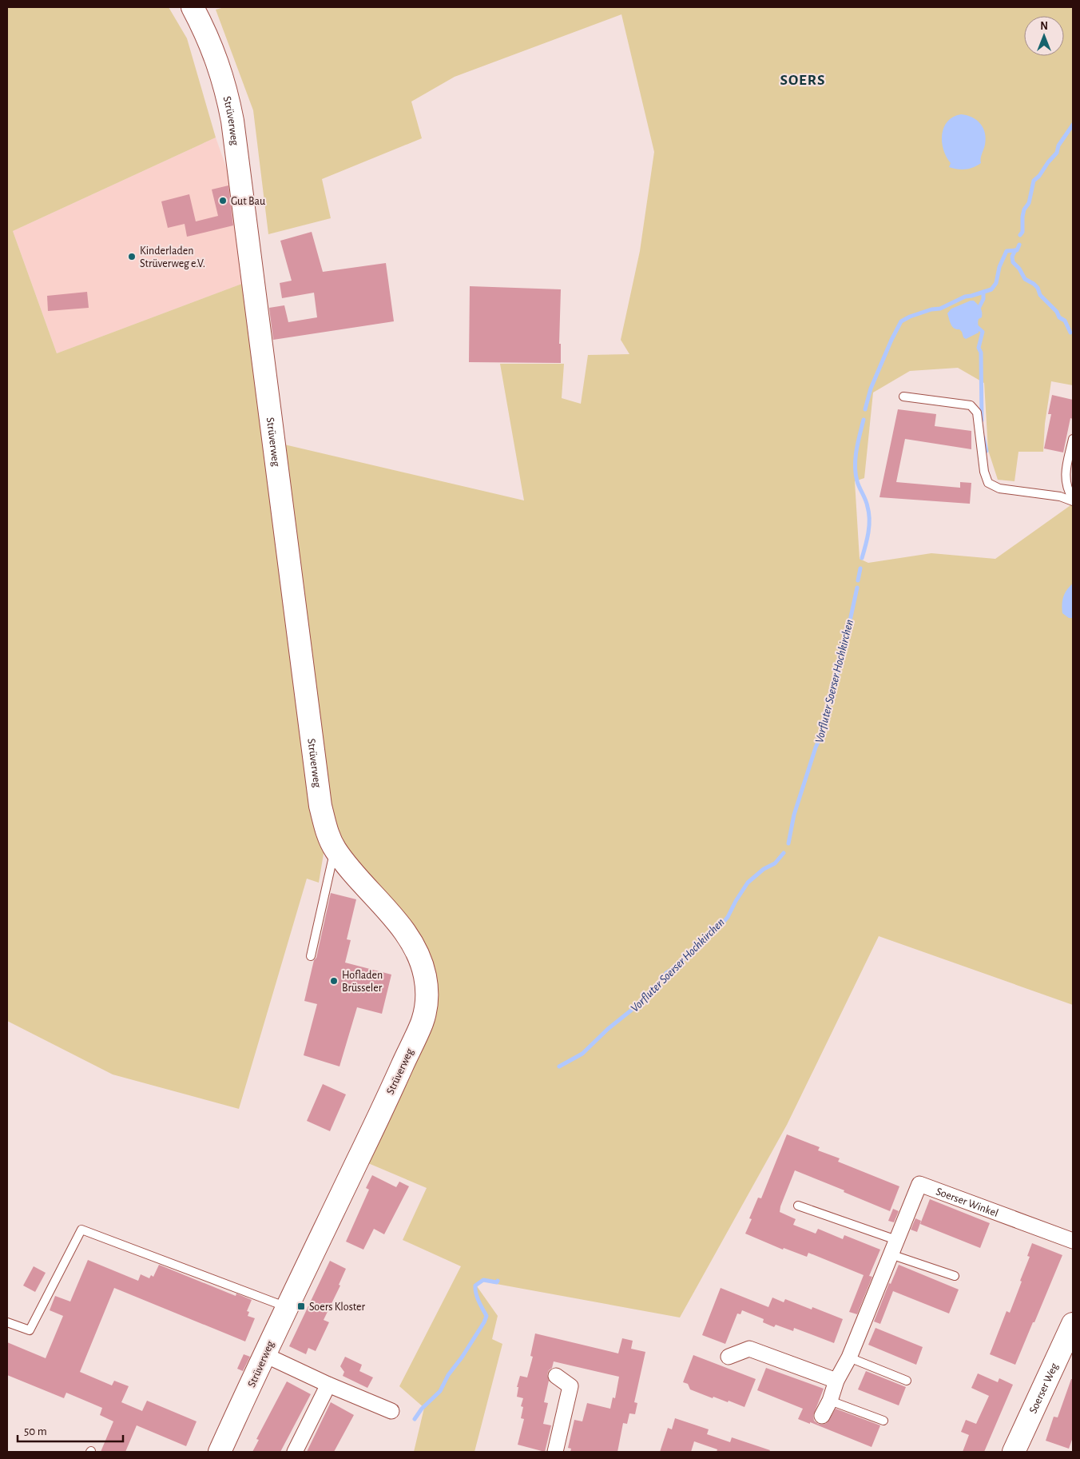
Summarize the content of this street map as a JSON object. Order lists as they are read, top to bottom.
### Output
{
  "streets": {
    "street": ["Strüverweg", "Soerser Winkel", "Soerser Weg"]
  },
  "districts": ["SOERS"],
  "water": ["Vorfluter Soerser Hochkirchen"],
  "places": {
    "other": ["Gut Bau", "Kinderladen Strüverweg e.V.", "Hofladen Brüsseler"],
    "transit": ["Soers Kloster"]
  },
  "scale_bar": "50 m",
  "north": "top"
}
